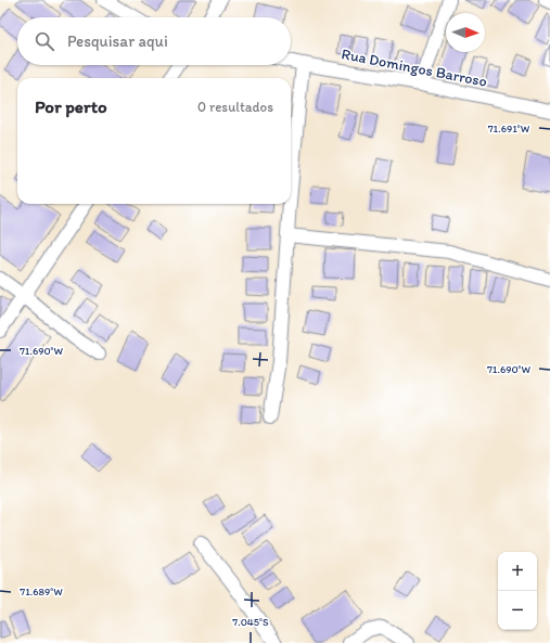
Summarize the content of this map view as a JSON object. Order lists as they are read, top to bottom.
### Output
{
  "streets": {
    "street": ["Rua Domingos Barroso"]
  },
  "north": "right",
  "page": {
    "search": "Pesquisar aqui",
    "heading": ["Por perto", "0 resultados"],
    "map_buttons": ["+", "−"]
  },
  "coordinates": [
    "71.691°W",
    "71.690°W",
    "71.689°W",
    "7.045°S"
  ]
}
